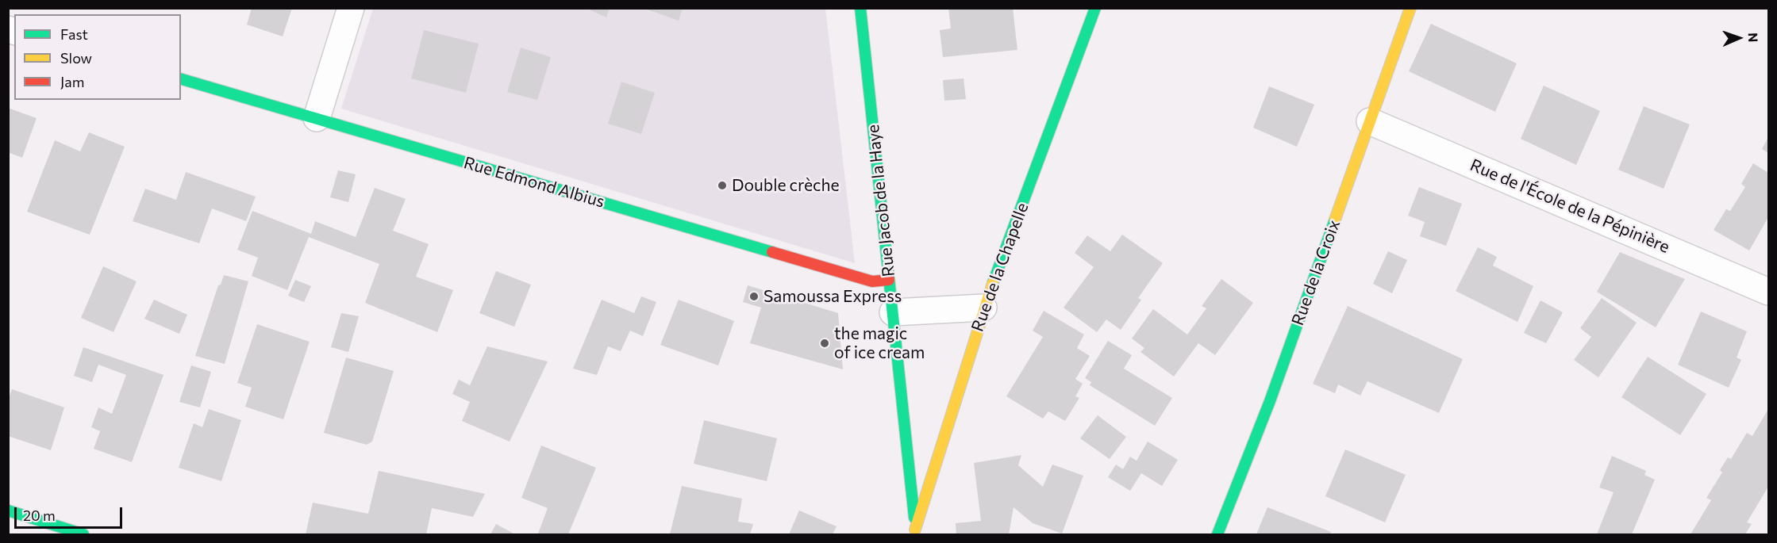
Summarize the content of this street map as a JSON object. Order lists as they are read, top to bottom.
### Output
{
  "streets": {
    "street": [
      "Rue Edmond Albius",
      "Rue Jacob de la Haye",
      "Rue de l'École de la Pépinière",
      "Rue de la Chapelle",
      "Rue de la Croix"
    ]
  },
  "crossings": [
    ["Rue Edmond Albius", "Rue Jacob de la Haye"],
    ["Rue Jacob de la Haye", "Rue de la Chapelle"],
    ["Rue de l'École de la Pépinière", "Rue de la Croix"]
  ],
  "places": ["Double crèche", "Samoussa Express", "the magic of ice cream"],
  "legend": ["Fast", "Slow", "Jam"],
  "scale_bar": "20 m",
  "north": "right"
}
